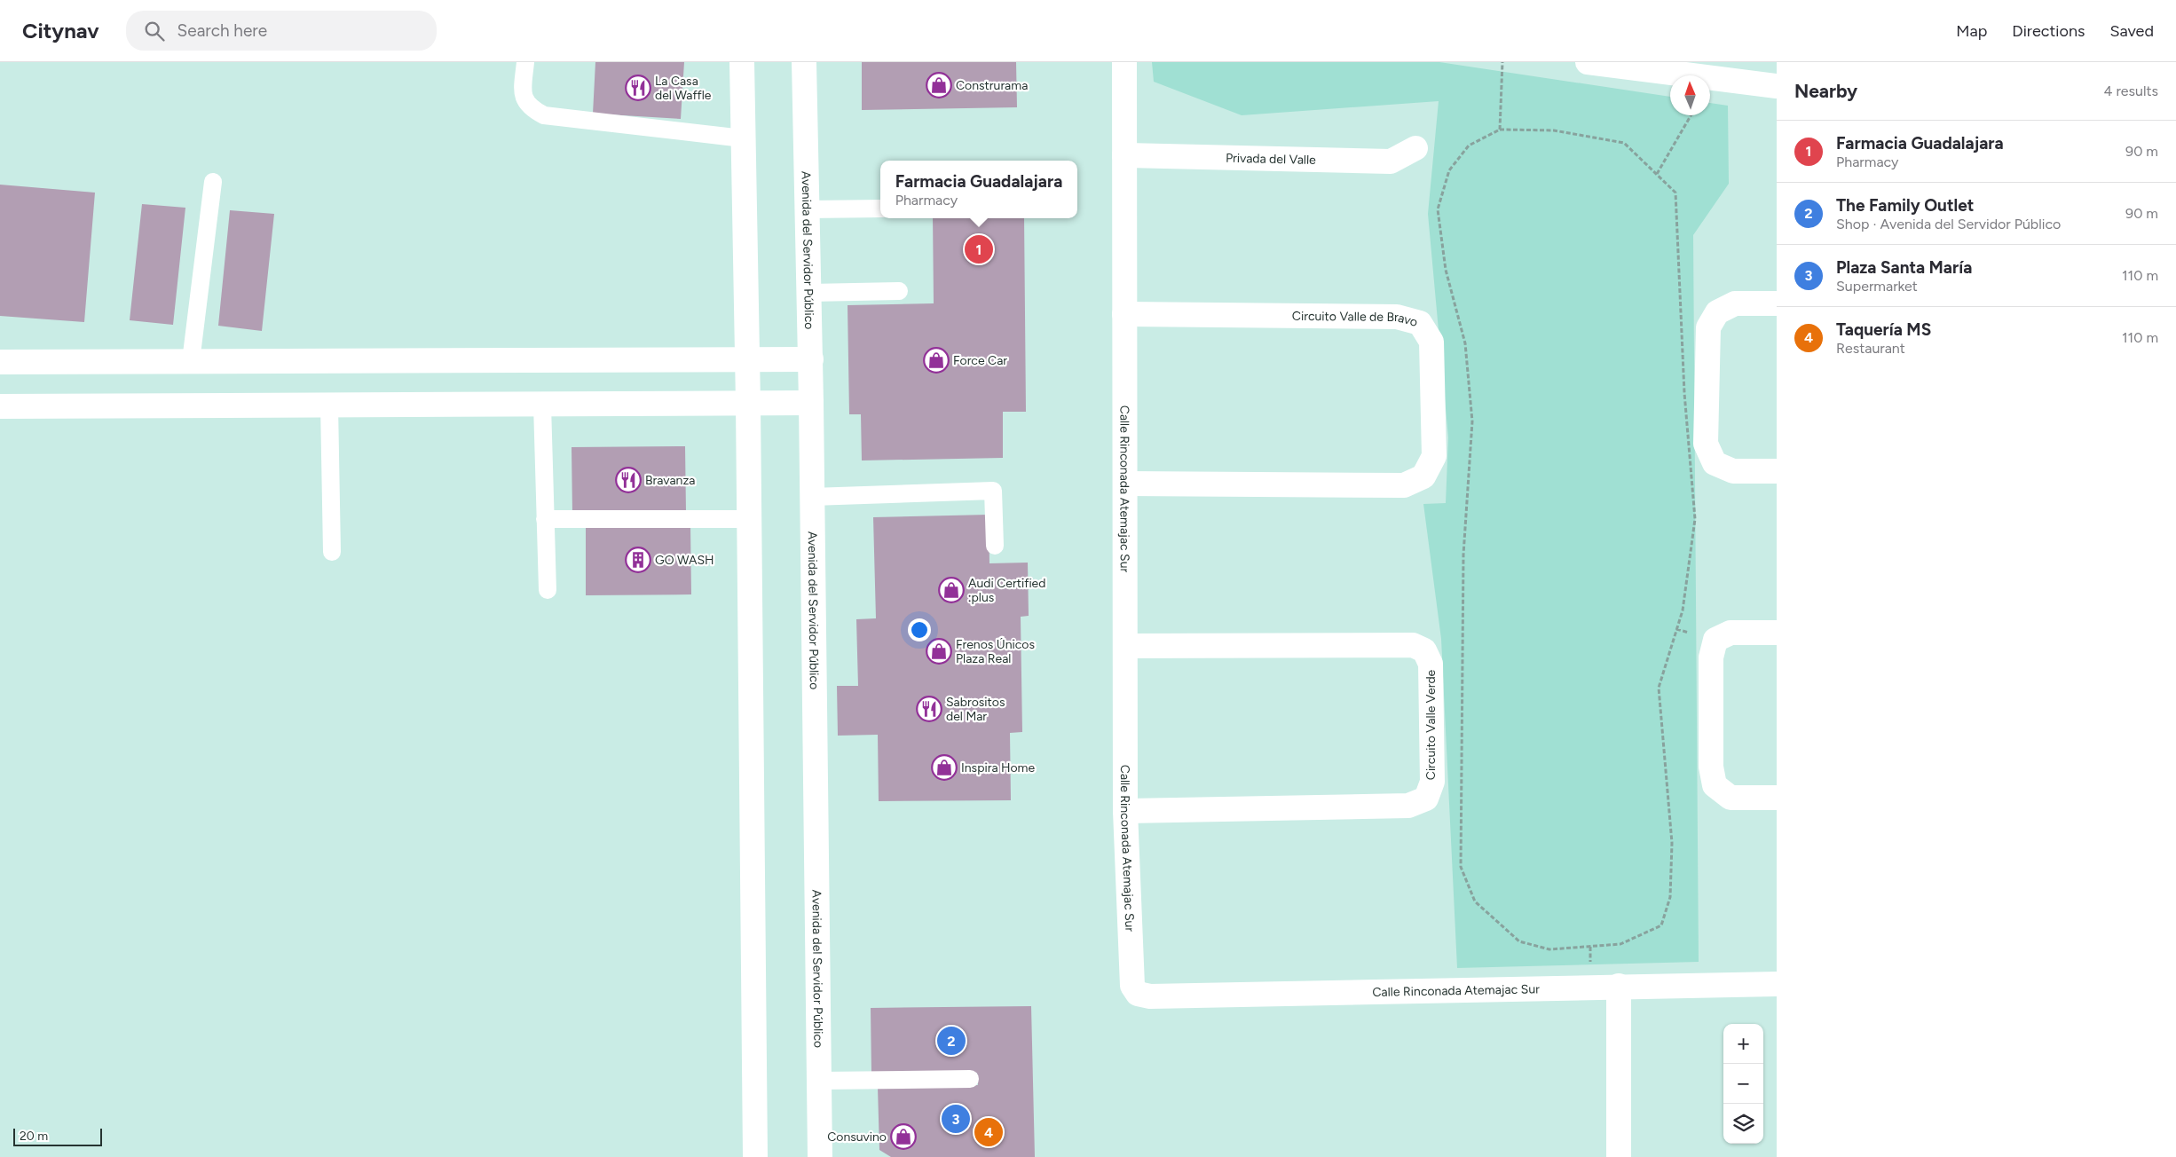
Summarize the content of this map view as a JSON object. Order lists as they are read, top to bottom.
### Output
{
  "streets": {
    "street": [
      "Privada del Valle",
      "Avenida del Servidor Público",
      "Circuito Valle de Bravo",
      "Calle Rinconada Atemajac Sur",
      "Circuito Valle Verde"
    ]
  },
  "crossings": [
    ["Privada del Valle", "Calle Rinconada Atemajac Sur"],
    ["Circuito Valle de Bravo", "Calle Rinconada Atemajac Sur"],
    ["Calle Rinconada Atemajac Sur", "Circuito Valle Verde"]
  ],
  "places": {
    "shop": [
      "Construrama",
      "Force Car",
      "Audi Certified :plus",
      "Frenos Únicos Plaza Real",
      "Inspira Home",
      "Consuvino"
    ],
    "restaurant": ["La Casa del Waffle", "Bravanza", "Sabrositos del Mar"],
    "building": ["GO WASH"]
  },
  "scale_bar": "20 m",
  "north": "top",
  "page": {
    "header": "Citynav",
    "search": "Search here",
    "nav": ["Map", "Directions", "Saved"],
    "heading": ["Nearby", "4 results"],
    "list": [
      {
        "mark": "1",
        "name": "Farmacia Guadalajara",
        "note": "Pharmacy",
        "value": "90 m"
      },
      {
        "mark": "2",
        "name": "The Family Outlet",
        "note": "Shop · Avenida del Servidor Público",
        "value": "90 m"
      },
      {
        "mark": "3",
        "name": "Plaza Santa María",
        "note": "Supermarket",
        "value": "110 m"
      },
      {
        "mark": "4",
        "name": "Taquería MS",
        "note": "Restaurant",
        "value": "110 m"
      }
    ],
    "popup": ["Farmacia Guadalajara", "Pharmacy"],
    "pins": [
      "1",
      "2",
      "3",
      "4"
    ],
    "map_buttons": ["+", "−"],
    "scale": "20 m"
  }
}
